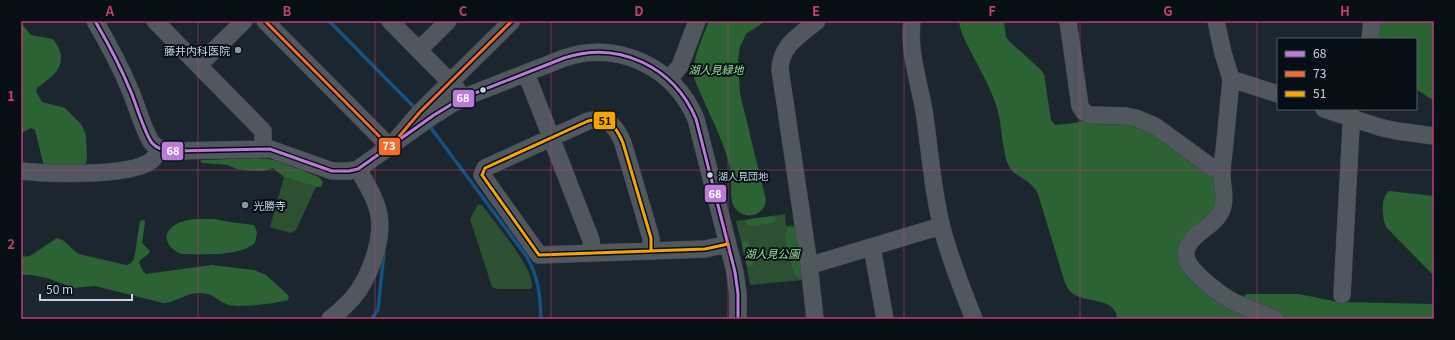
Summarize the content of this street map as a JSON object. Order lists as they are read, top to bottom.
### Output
{
  "parks": ["湖人見緑地", "湖人見公園"],
  "places": ["藤井内科医院", "湖人見団地", "光勝寺"],
  "lines": ["transit line 68", "transit line 73", "transit line 51"],
  "legend": ["68", "73", "51"],
  "scale_bar": "50 m",
  "grid": {
    "columns": [
      "A",
      "B",
      "C",
      "D",
      "E",
      "F",
      "G",
      "H"
    ],
    "rows": ["1", "2"]
  }
}
